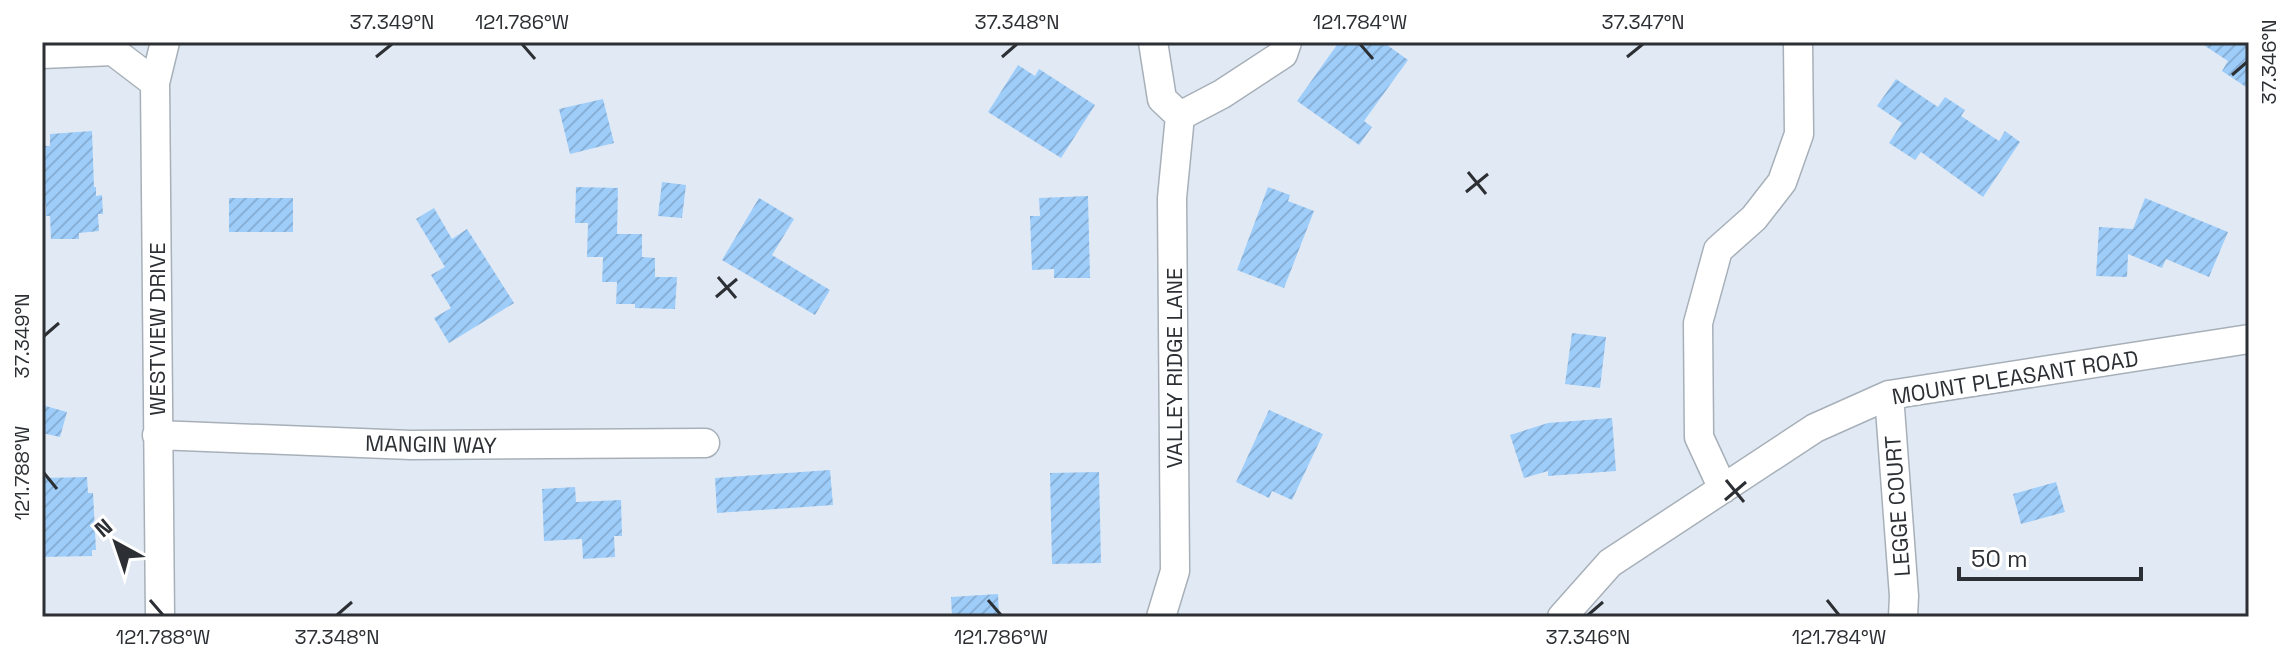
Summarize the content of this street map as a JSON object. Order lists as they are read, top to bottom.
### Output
{
  "streets": {
    "street": [
      "WESTVIEW DRIVE",
      "VALLEY RIDGE LANE",
      "MOUNT PLEASANT ROAD",
      "MANGIN WAY",
      "LEGGE COURT"
    ]
  },
  "crossings": [
    ["WESTVIEW DRIVE", "MANGIN WAY"],
    ["MOUNT PLEASANT ROAD", "LEGGE COURT"]
  ],
  "scale_bar": "50 m",
  "north": "top left",
  "coordinates": [
    "37.349°N",
    "121.786°W",
    "37.348°N",
    "121.784°W",
    "37.347°N",
    "37.346°N",
    "121.788°W"
  ]
}
